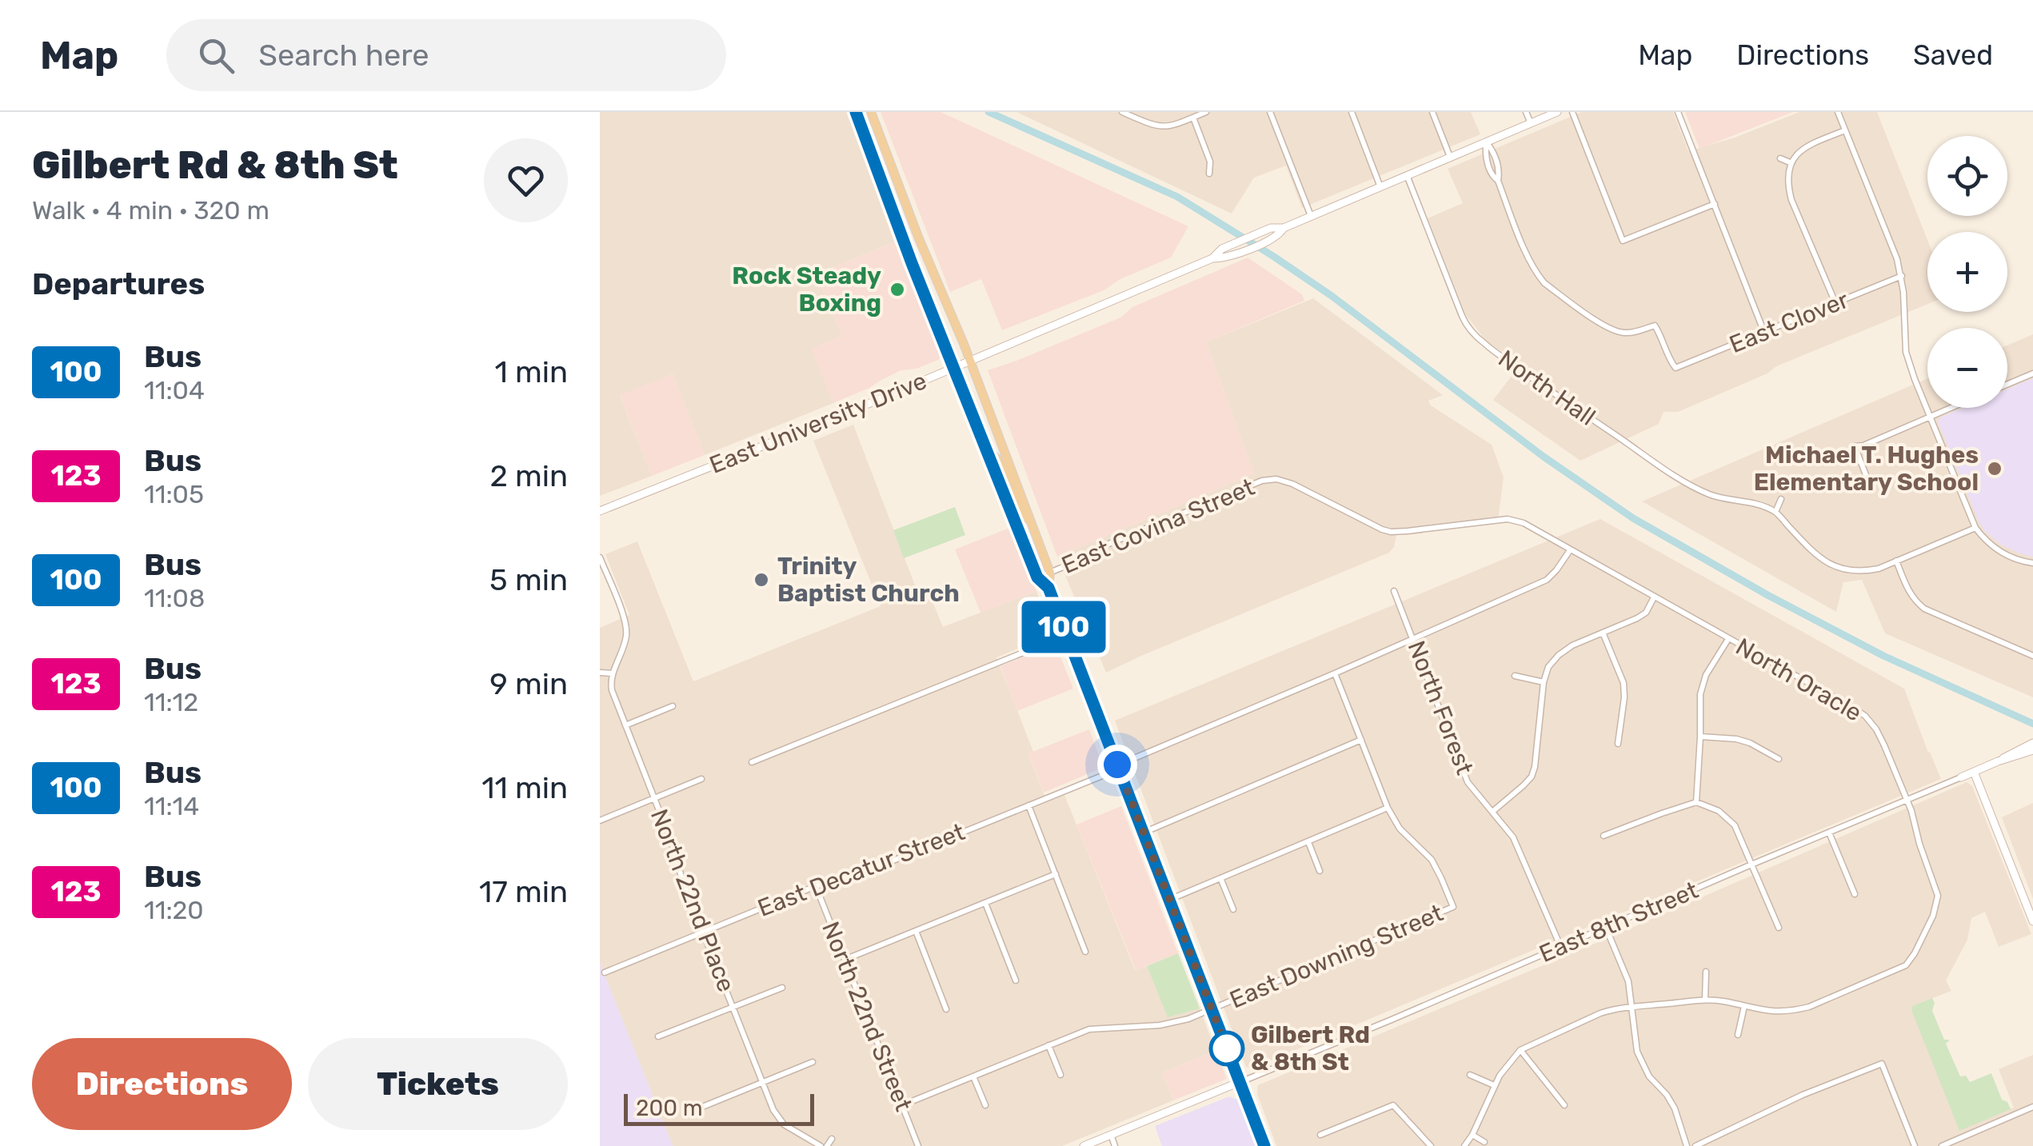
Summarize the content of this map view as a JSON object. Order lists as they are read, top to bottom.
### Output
{
  "streets": {
    "main road": ["East University Drive", "East 8th Street"],
    "street": [
      "East Clover",
      "North Hall",
      "East Covina Street",
      "North Oracle",
      "North Forest",
      "East Decatur Street",
      "North 22nd Place",
      "East Downing Street",
      "North 22nd Street"
    ]
  },
  "crossings": [
    ["East Clover", "East University Drive"],
    ["North Hall", "East University Drive"],
    ["East Covina Street", "North Oracle"],
    ["North Oracle", "East Decatur Street"],
    ["North Oracle", "East 8th Street"],
    ["North Forest", "East Decatur Street"],
    ["North Forest", "East 8th Street"],
    ["East Decatur Street", "North 22nd Place"],
    ["East Decatur Street", "North 22nd Street"],
    ["East Downing Street", "North 22nd Street"]
  ],
  "places": [
    "Rock Steady Boxing",
    "Michael T. Hughes Elementary School",
    "Trinity Baptist Church",
    "Gilbert Rd & 8th St"
  ],
  "lines": ["bus line 100"],
  "scale_bar": "200 m",
  "page": {
    "header": "Map",
    "search": "Search here",
    "nav": ["Map", "Directions", "Saved"],
    "heading": [
      ["Gilbert Rd & 8th St", "Walk · 4 min · 320 m"],
      "Departures"
    ],
    "on_map": "100",
    "map_buttons": ["+", "−"],
    "list": [
      {
        "mark": "100",
        "name": "Bus",
        "note": "11:04",
        "value": "1 min"
      },
      {
        "mark": "123",
        "name": "Bus",
        "note": "11:05",
        "value": "2 min"
      },
      {
        "mark": "100",
        "name": "Bus",
        "note": "11:08",
        "value": "5 min"
      },
      {
        "mark": "123",
        "name": "Bus",
        "note": "11:12",
        "value": "9 min"
      },
      {
        "mark": "100",
        "name": "Bus",
        "note": "11:14",
        "value": "11 min"
      },
      {
        "mark": "123",
        "name": "Bus",
        "note": "11:20",
        "value": "17 min"
      }
    ],
    "buttons": ["Directions", "Tickets"],
    "scale": "200 m"
  }
}
